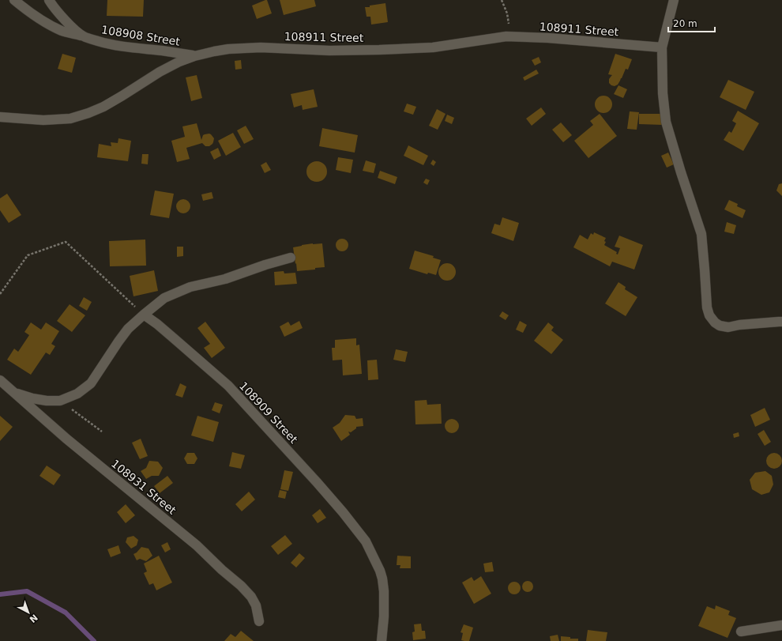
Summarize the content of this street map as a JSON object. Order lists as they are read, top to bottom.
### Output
{
  "streets": {
    "street": [
      "108911 Street",
      "108908 Street",
      "108909 Street",
      "108931 Street"
    ]
  },
  "crossings": [
    ["108911 Street", "108908 Street"]
  ],
  "scale_bar": "20 m",
  "north": "bottom right"
}
